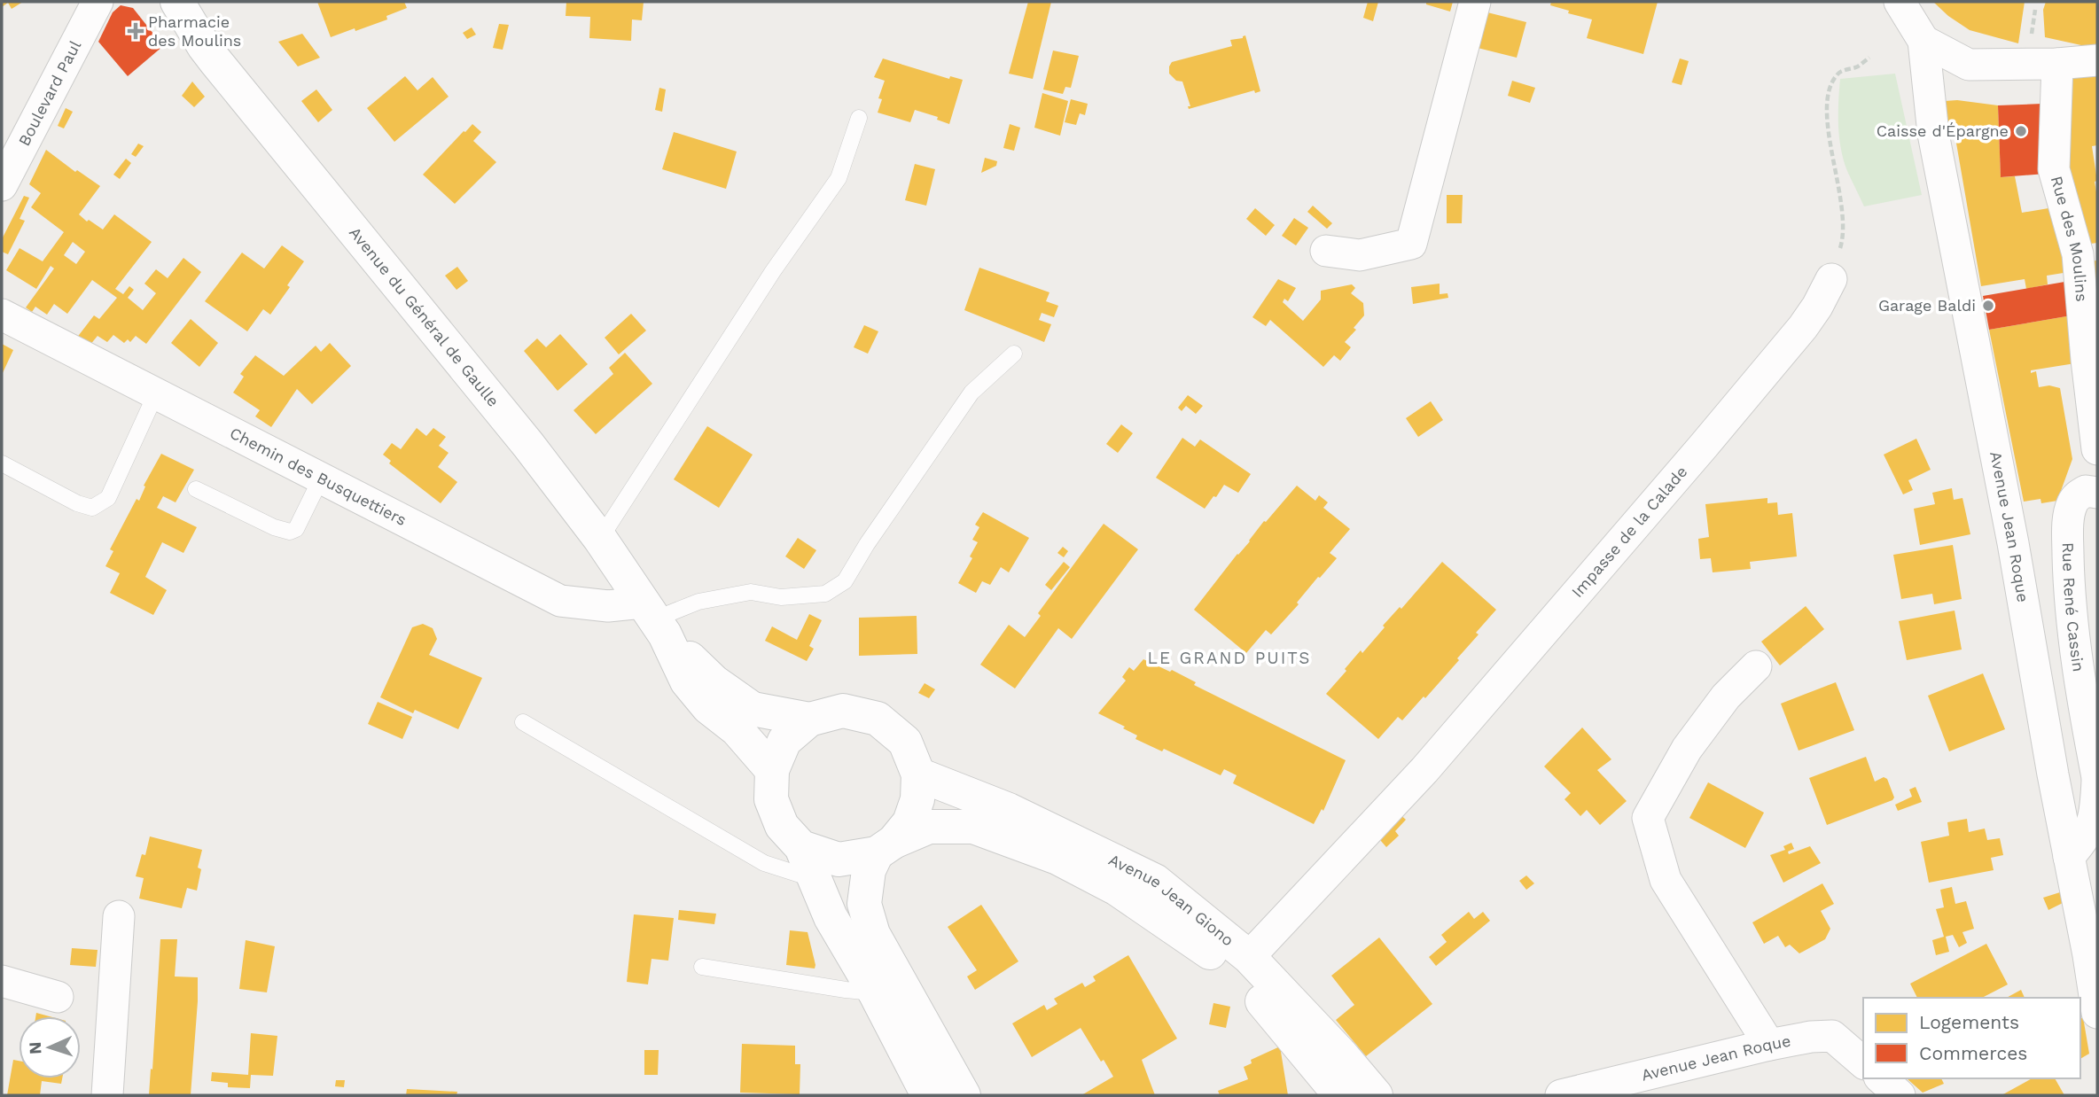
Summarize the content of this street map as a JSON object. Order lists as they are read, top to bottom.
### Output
{
  "streets": {
    "main road": ["Avenue du Général de Gaulle", "Avenue Jean Giono"],
    "street": [
      "Boulevard Paul",
      "Rue des Moulins",
      "Chemin des Busquettiers",
      "Avenue Jean Roque",
      "Impasse de la Calade",
      "Rue René Cassin"
    ]
  },
  "crossings": [
    ["Avenue du Général de Gaulle", "Chemin des Busquettiers"],
    ["Avenue du Général de Gaulle", "Avenue Jean Giono"],
    ["Avenue Jean Roque", "Rue René Cassin"],
    ["Impasse de la Calade", "Avenue Jean Giono"]
  ],
  "districts": ["LE GRAND PUITS"],
  "places": {
    "health": ["Pharmacie des Moulins"],
    "other": ["Caisse d'Épargne", "Garage Baldi"]
  },
  "legend": ["Logements", "Commerces"],
  "north": "left"
}
